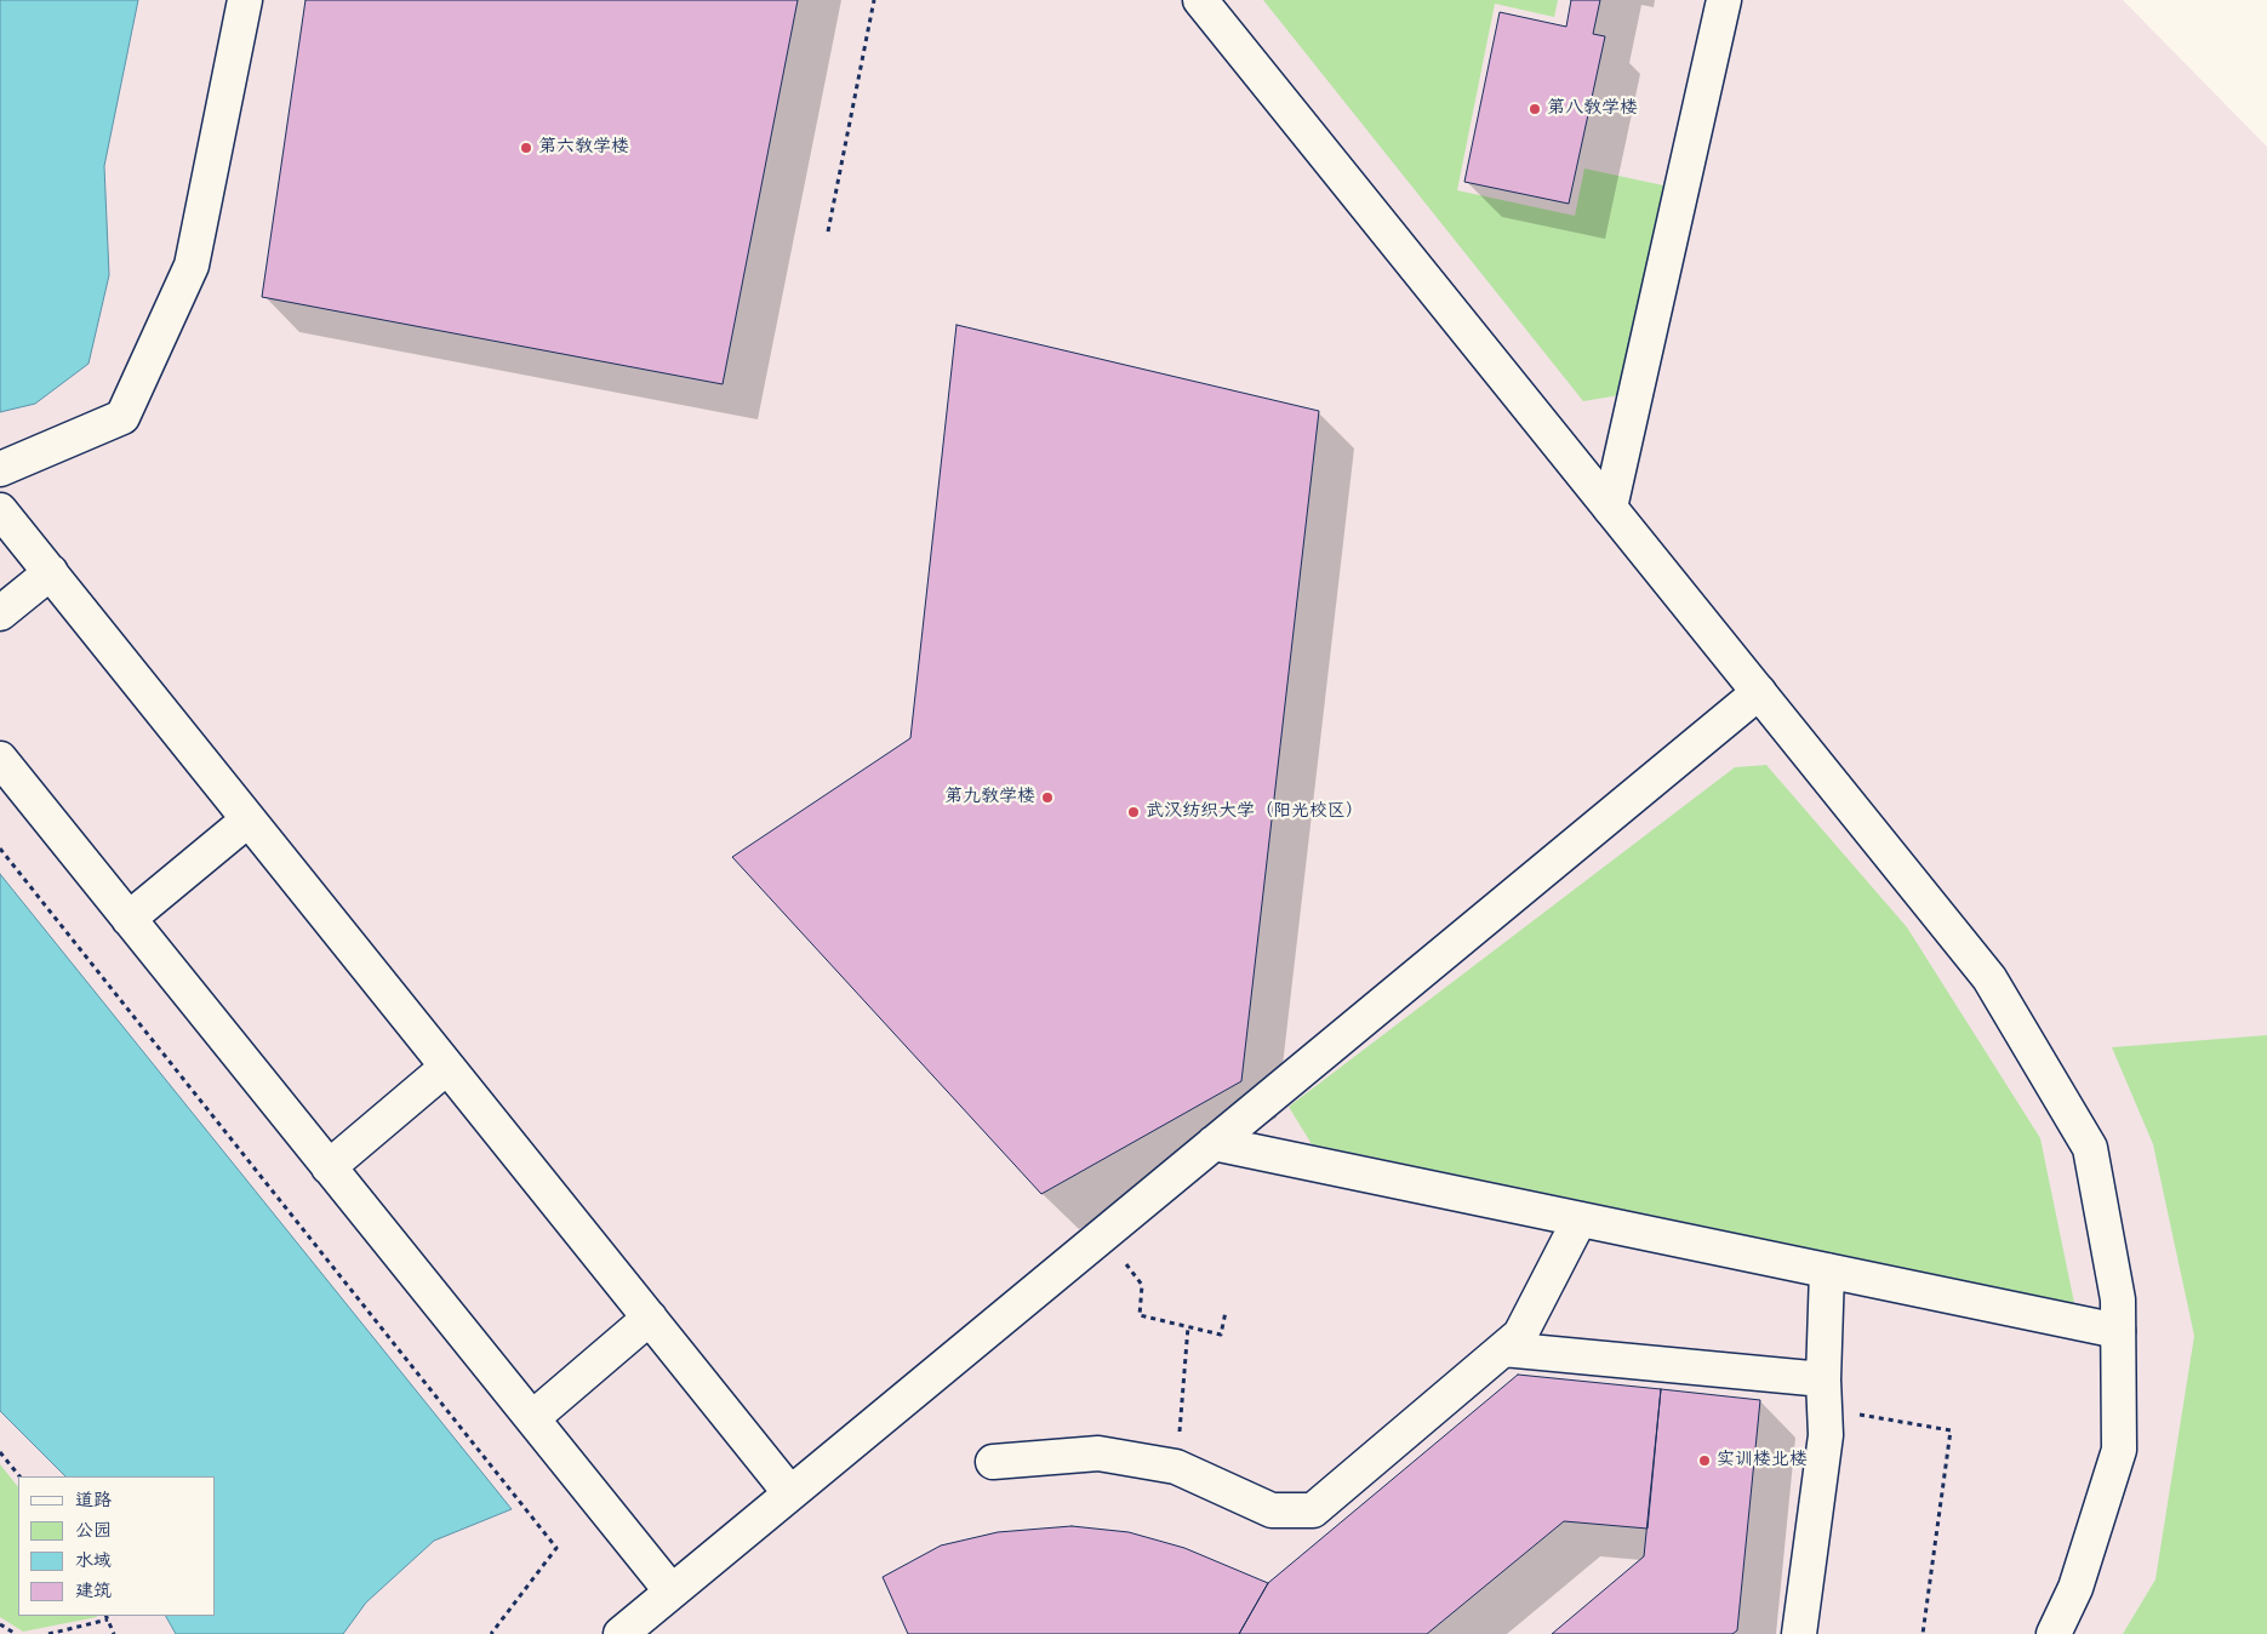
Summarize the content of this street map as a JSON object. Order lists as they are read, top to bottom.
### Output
{
  "places": [
    "第八教学楼",
    "第六教学楼",
    "第九教学楼",
    "武汉纺织大学（阳光校区）",
    "实训楼北楼"
  ],
  "legend": [
    "道路",
    "公园",
    "水域",
    "建筑"
  ]
}
